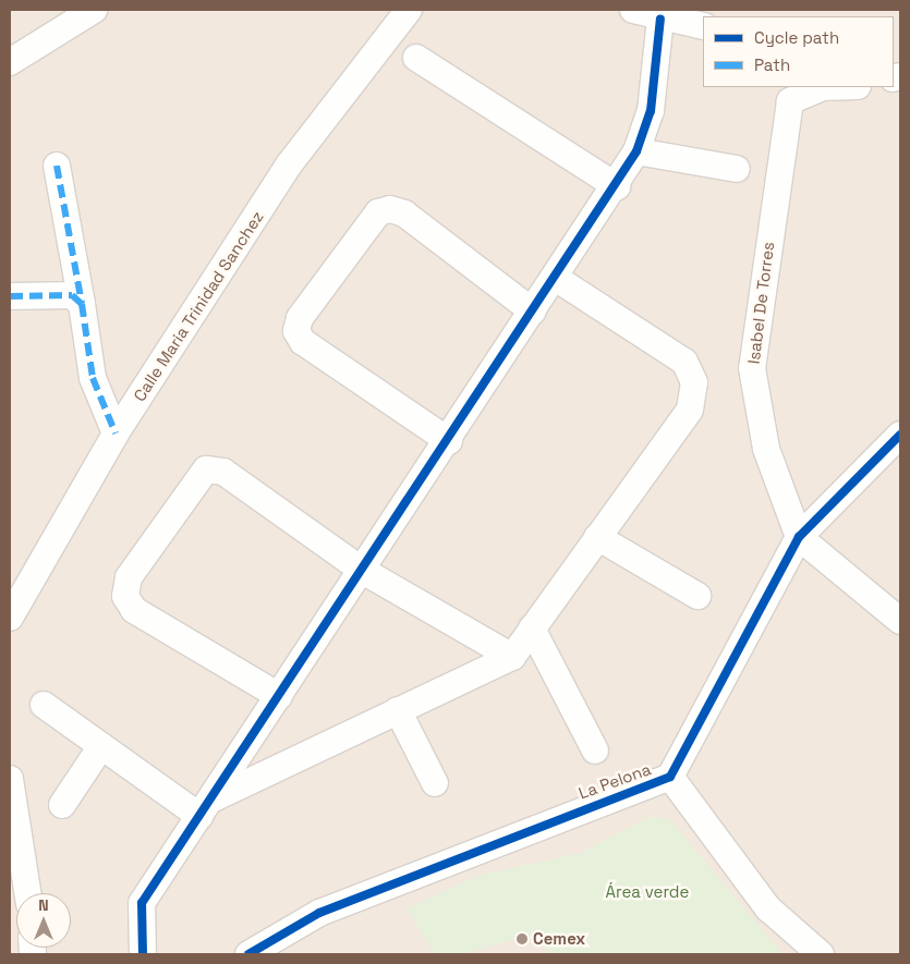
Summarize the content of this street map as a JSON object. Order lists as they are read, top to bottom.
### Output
{
  "streets": {
    "street": ["Isabel De Torres", "Calle Maria Trinidad Sanchez", "La Pelona"]
  },
  "crossings": [
    ["Isabel De Torres", "La Pelona"]
  ],
  "parks": ["Área verde"],
  "places": ["Cemex"],
  "legend": ["Cycle path", "Path"],
  "north": "top"
}
